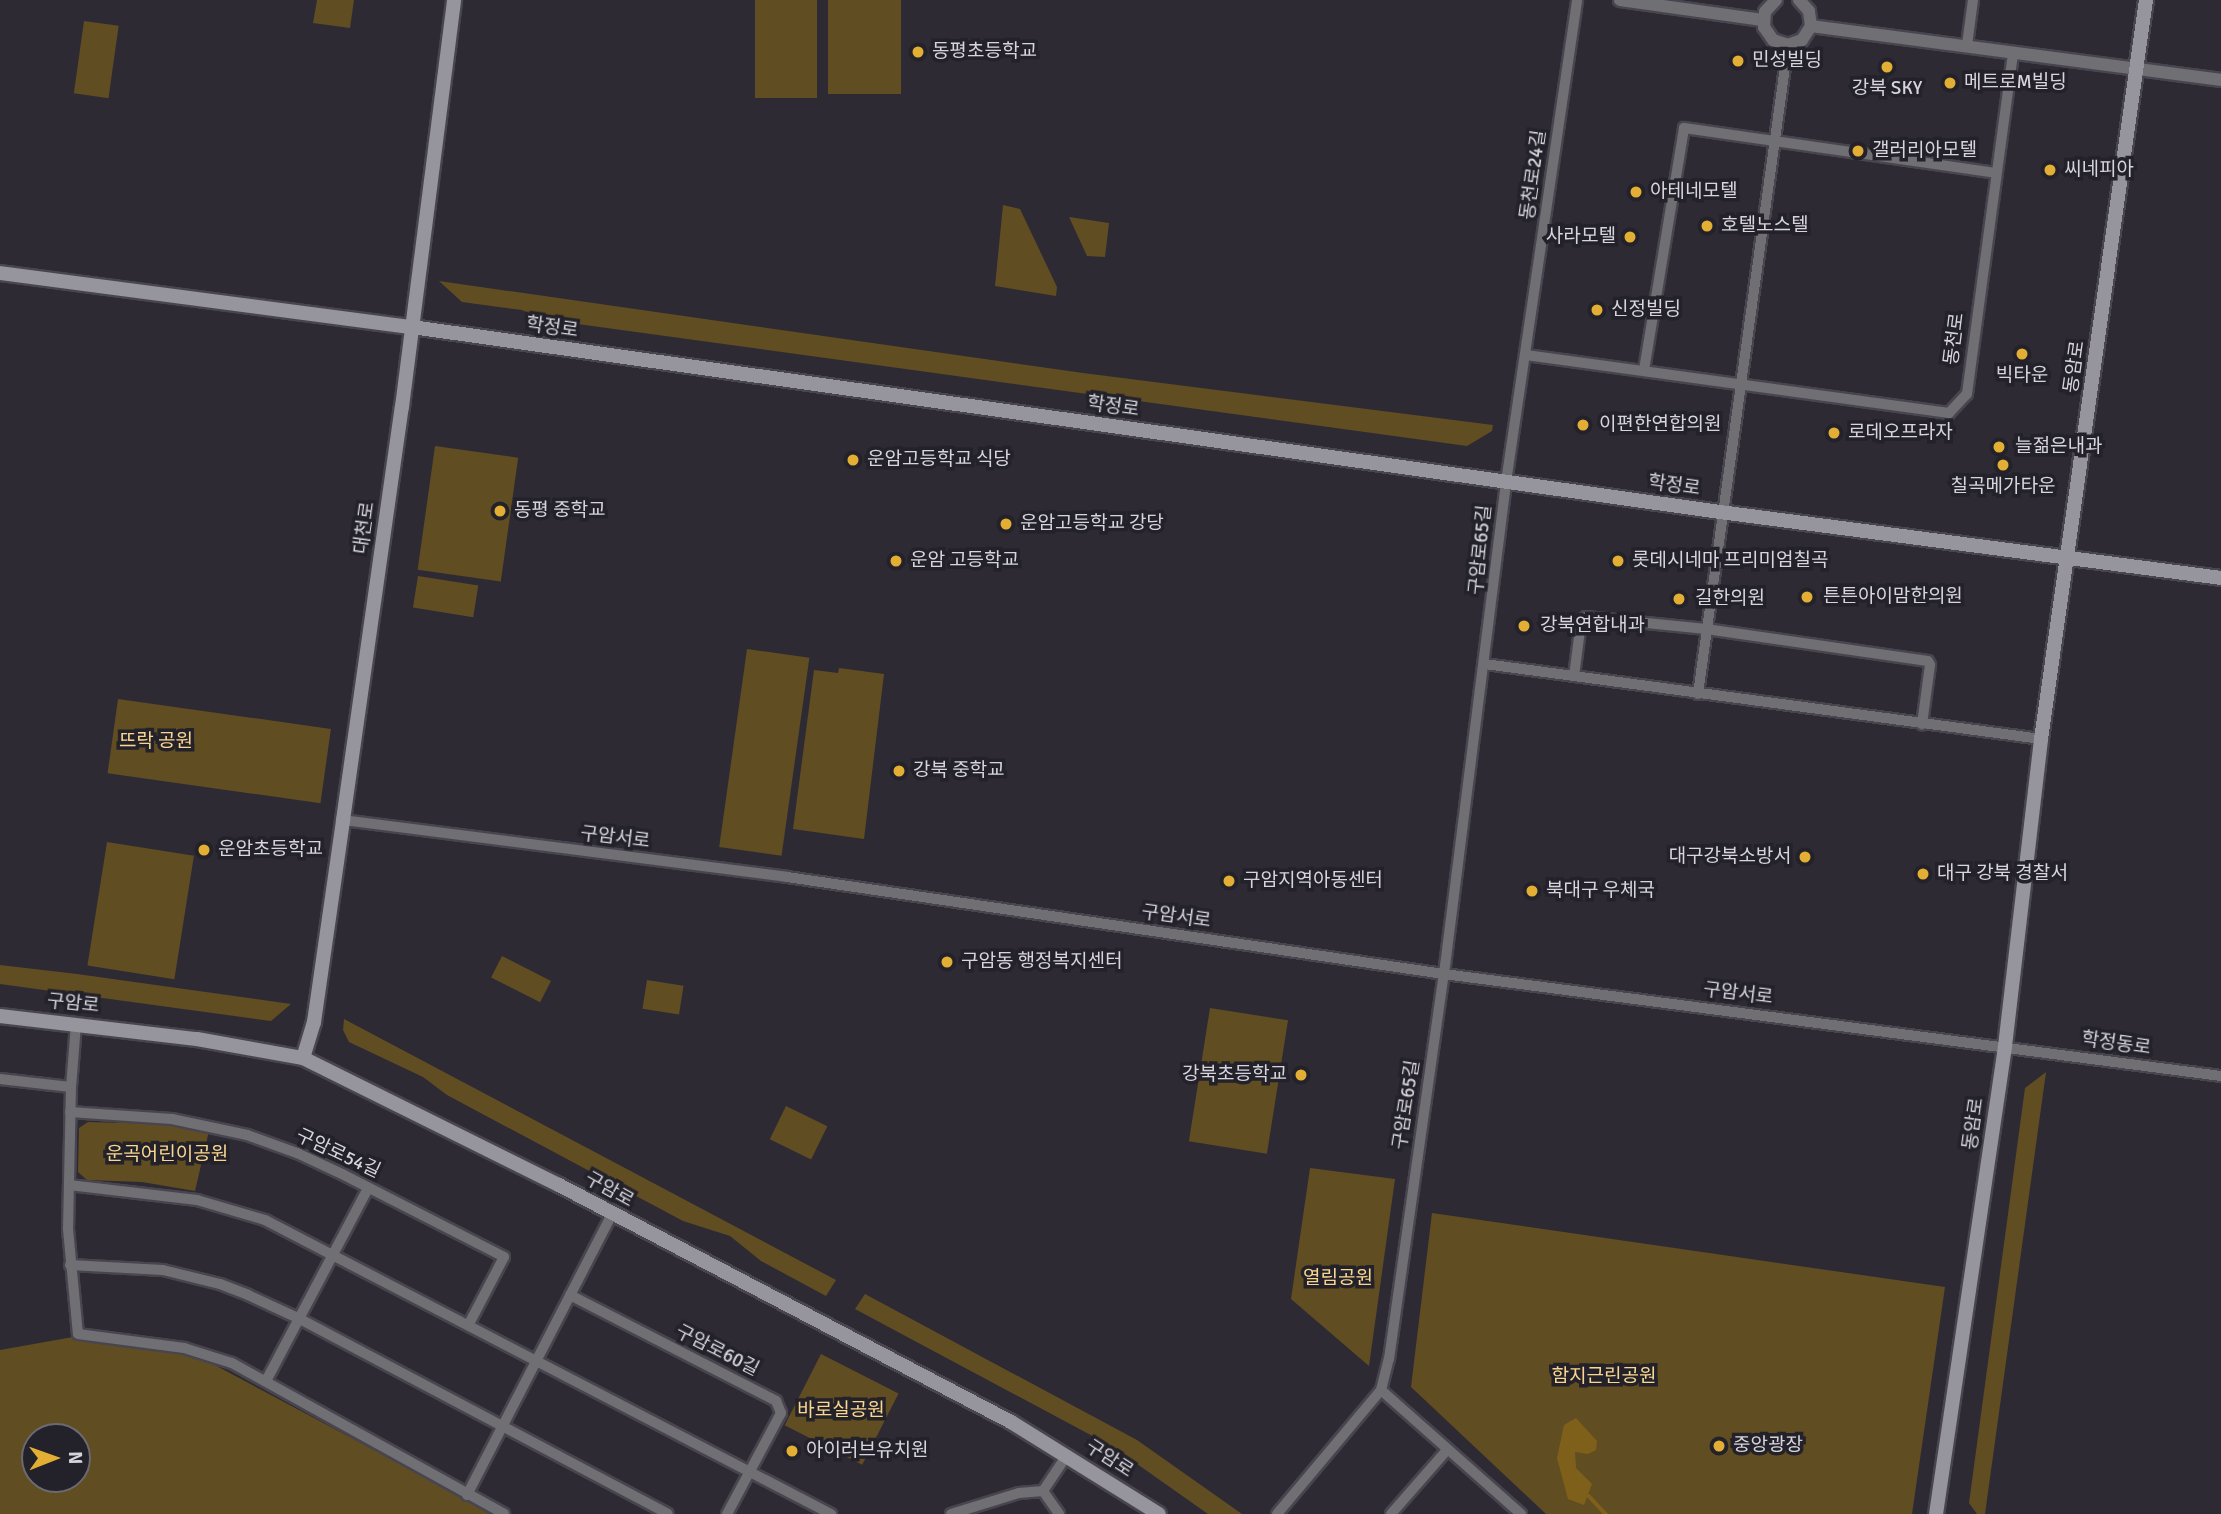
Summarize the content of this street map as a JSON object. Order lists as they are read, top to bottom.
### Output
{
  "streets": {
    "main road": [
      "학정로",
      "동암로",
      "대천로",
      "구암로"
    ],
    "street": [
      "동천로24길",
      "동천로",
      "구암로65길",
      "구암서로",
      "학정동로",
      "구암로54길",
      "구암로60길"
    ]
  },
  "crossings": [
    ["동천로24길", "학정로"],
    ["동천로24길", "구암로65길"],
    ["학정로", "동암로"],
    ["학정로", "대천로"],
    ["학정로", "구암로65길"],
    ["동암로", "구암서로"],
    ["동암로", "학정동로"],
    ["대천로", "구암서로"],
    ["대천로", "구암로"],
    ["구암로65길", "구암서로"],
    ["구암서로", "학정동로"]
  ],
  "parks": [
    "뜨락 공원",
    "운곡어린이공원",
    "열림공원",
    "함지근린공원",
    "바로실공원"
  ],
  "places": [
    "동평초등학교",
    "민성빌딩",
    "강북 SKY",
    "메트로M빌딩",
    "갤러리아모텔",
    "씨네피아",
    "아테네모텔",
    "호텔노스텔",
    "사라모텔",
    "신정빌딩",
    "빅타운",
    "이편한연합의원",
    "로데오프라자",
    "늘젊은내과",
    "운암고등학교 식당",
    "칠곡메가타운",
    "동평 중학교",
    "운암고등학교 강당",
    "운암 고등학교",
    "롯데시네마 프리미엄칠곡",
    "튼튼아이맘한의원",
    "길한의원",
    "강북연합내과",
    "강북 중학교",
    "운암초등학교",
    "대구강북소방서",
    "대구 강북 경찰서",
    "구암지역아동센터",
    "북대구 우체국",
    "구암동 행정복지센터",
    "강북초등학교",
    "중앙광장",
    "아이러브유치원"
  ],
  "north": "right"
}
